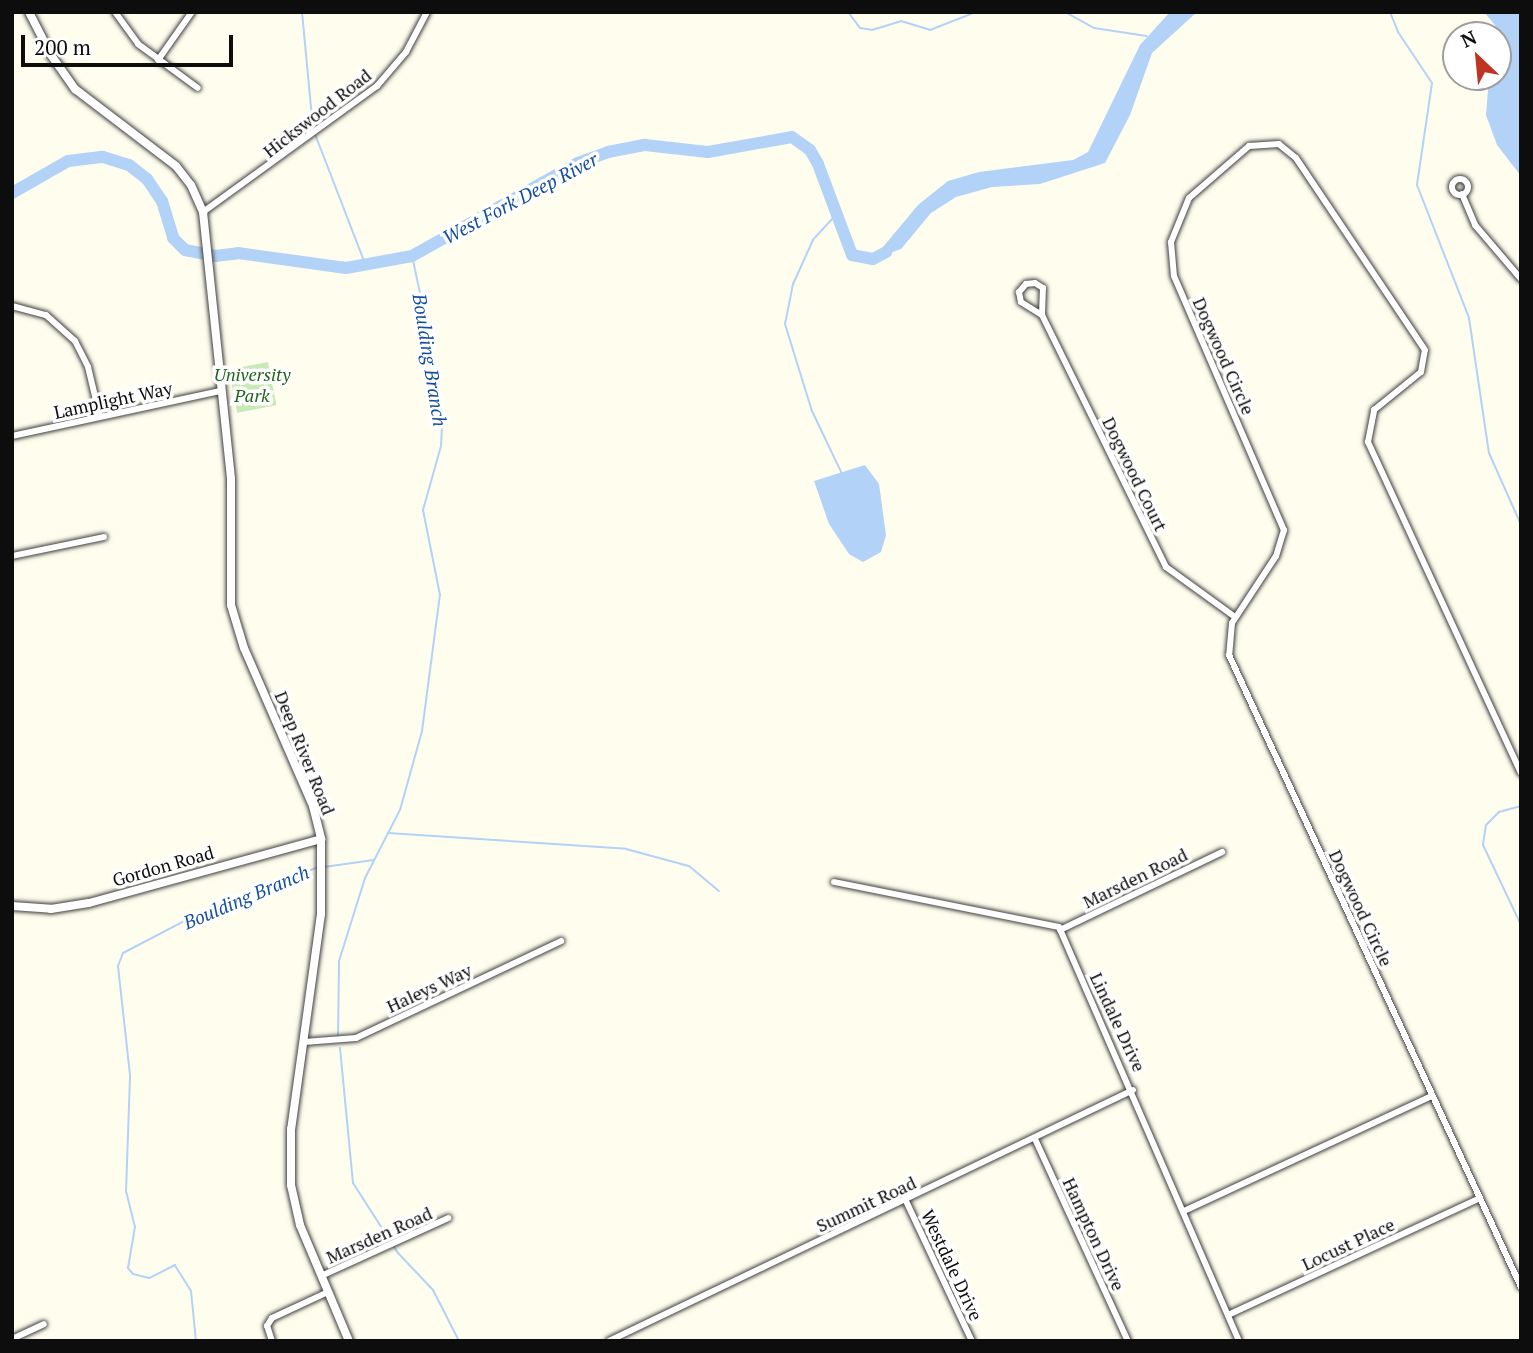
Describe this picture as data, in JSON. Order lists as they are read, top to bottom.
{
  "streets": {
    "street": [
      "Hickswood Road",
      "Dogwood Circle",
      "Lamplight Way",
      "Dogwood Court",
      "Deep River Road",
      "Gordon Road",
      "Marsden Road",
      "Haleys Way",
      "Lindale Drive",
      "Summit Road",
      "Hampton Drive",
      "Locust Place",
      "Westdale Drive"
    ]
  },
  "crossings": [
    ["Hickswood Road", "Deep River Road"],
    ["Dogwood Circle", "Dogwood Court"],
    ["Dogwood Circle", "Locust Place"],
    ["Lamplight Way", "Deep River Road"],
    ["Deep River Road", "Gordon Road"],
    ["Deep River Road", "Marsden Road"],
    ["Deep River Road", "Haleys Way"],
    ["Marsden Road", "Lindale Drive"],
    ["Lindale Drive", "Summit Road"],
    ["Lindale Drive", "Locust Place"],
    ["Summit Road", "Hampton Drive"],
    ["Summit Road", "Westdale Drive"]
  ],
  "water": ["West Fork Deep River", "Boulding Branch"],
  "parks": ["University Park"],
  "scale_bar": "200 m",
  "north": "top left"
}
